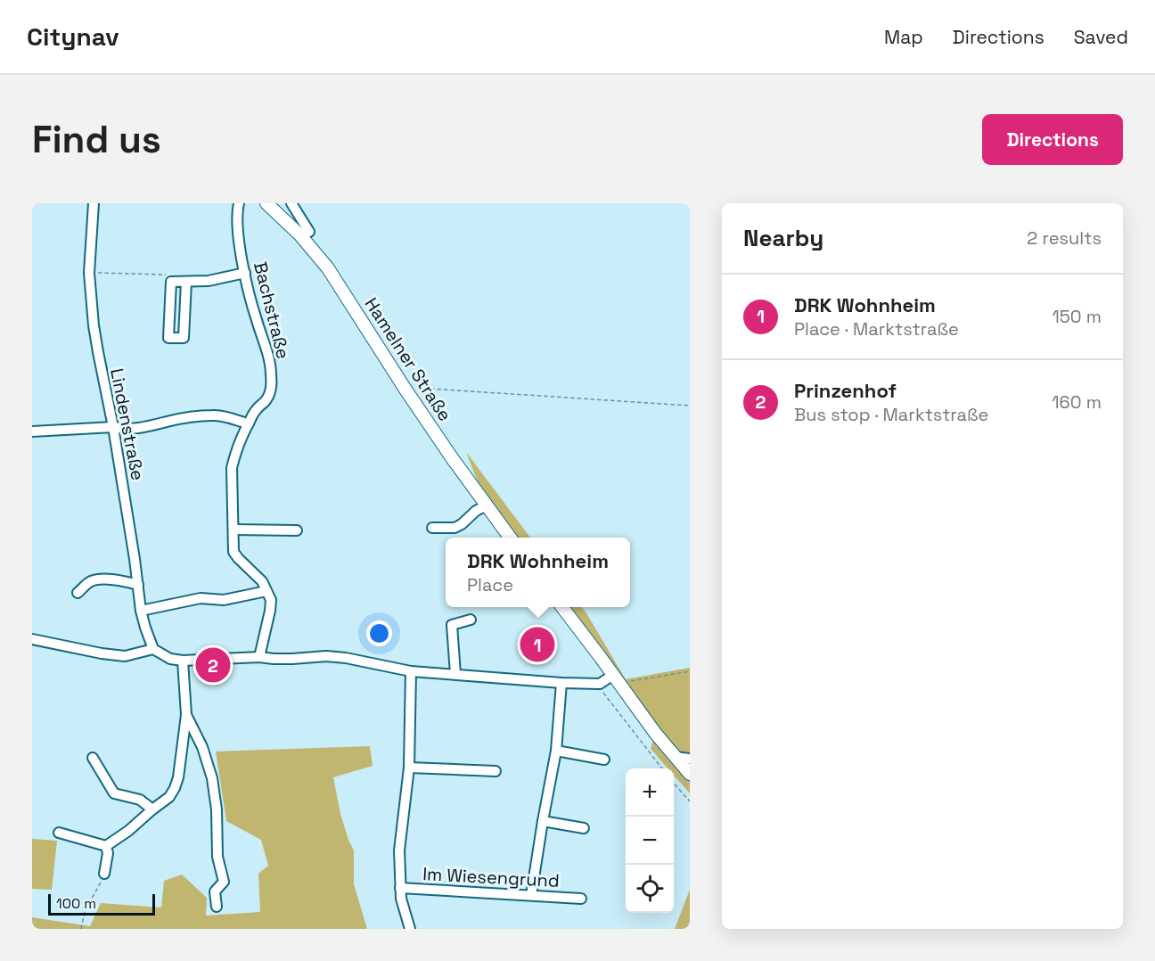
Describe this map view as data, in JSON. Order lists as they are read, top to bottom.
{
  "streets": {
    "main road": ["Hamelner Straße"],
    "street": ["Bachstraße", "Lindenstraße", "Im Wiesengrund"]
  },
  "scale_bar": "100 m",
  "page": {
    "header": "Citynav",
    "nav": ["Map", "Directions", "Saved"],
    "buttons": "Directions",
    "title": "Find us",
    "heading": ["Nearby", "2 results"],
    "list": [
      {
        "mark": "1",
        "name": "DRK Wohnheim",
        "note": "Place · Marktstraße",
        "value": "150 m"
      },
      {
        "mark": "2",
        "name": "Prinzenhof",
        "note": "Bus stop · Marktstraße",
        "value": "160 m"
      }
    ],
    "popup": ["DRK Wohnheim", "Place"],
    "pins": ["1", "2"],
    "map_buttons": ["+", "−"],
    "scale": "100 m"
  }
}
